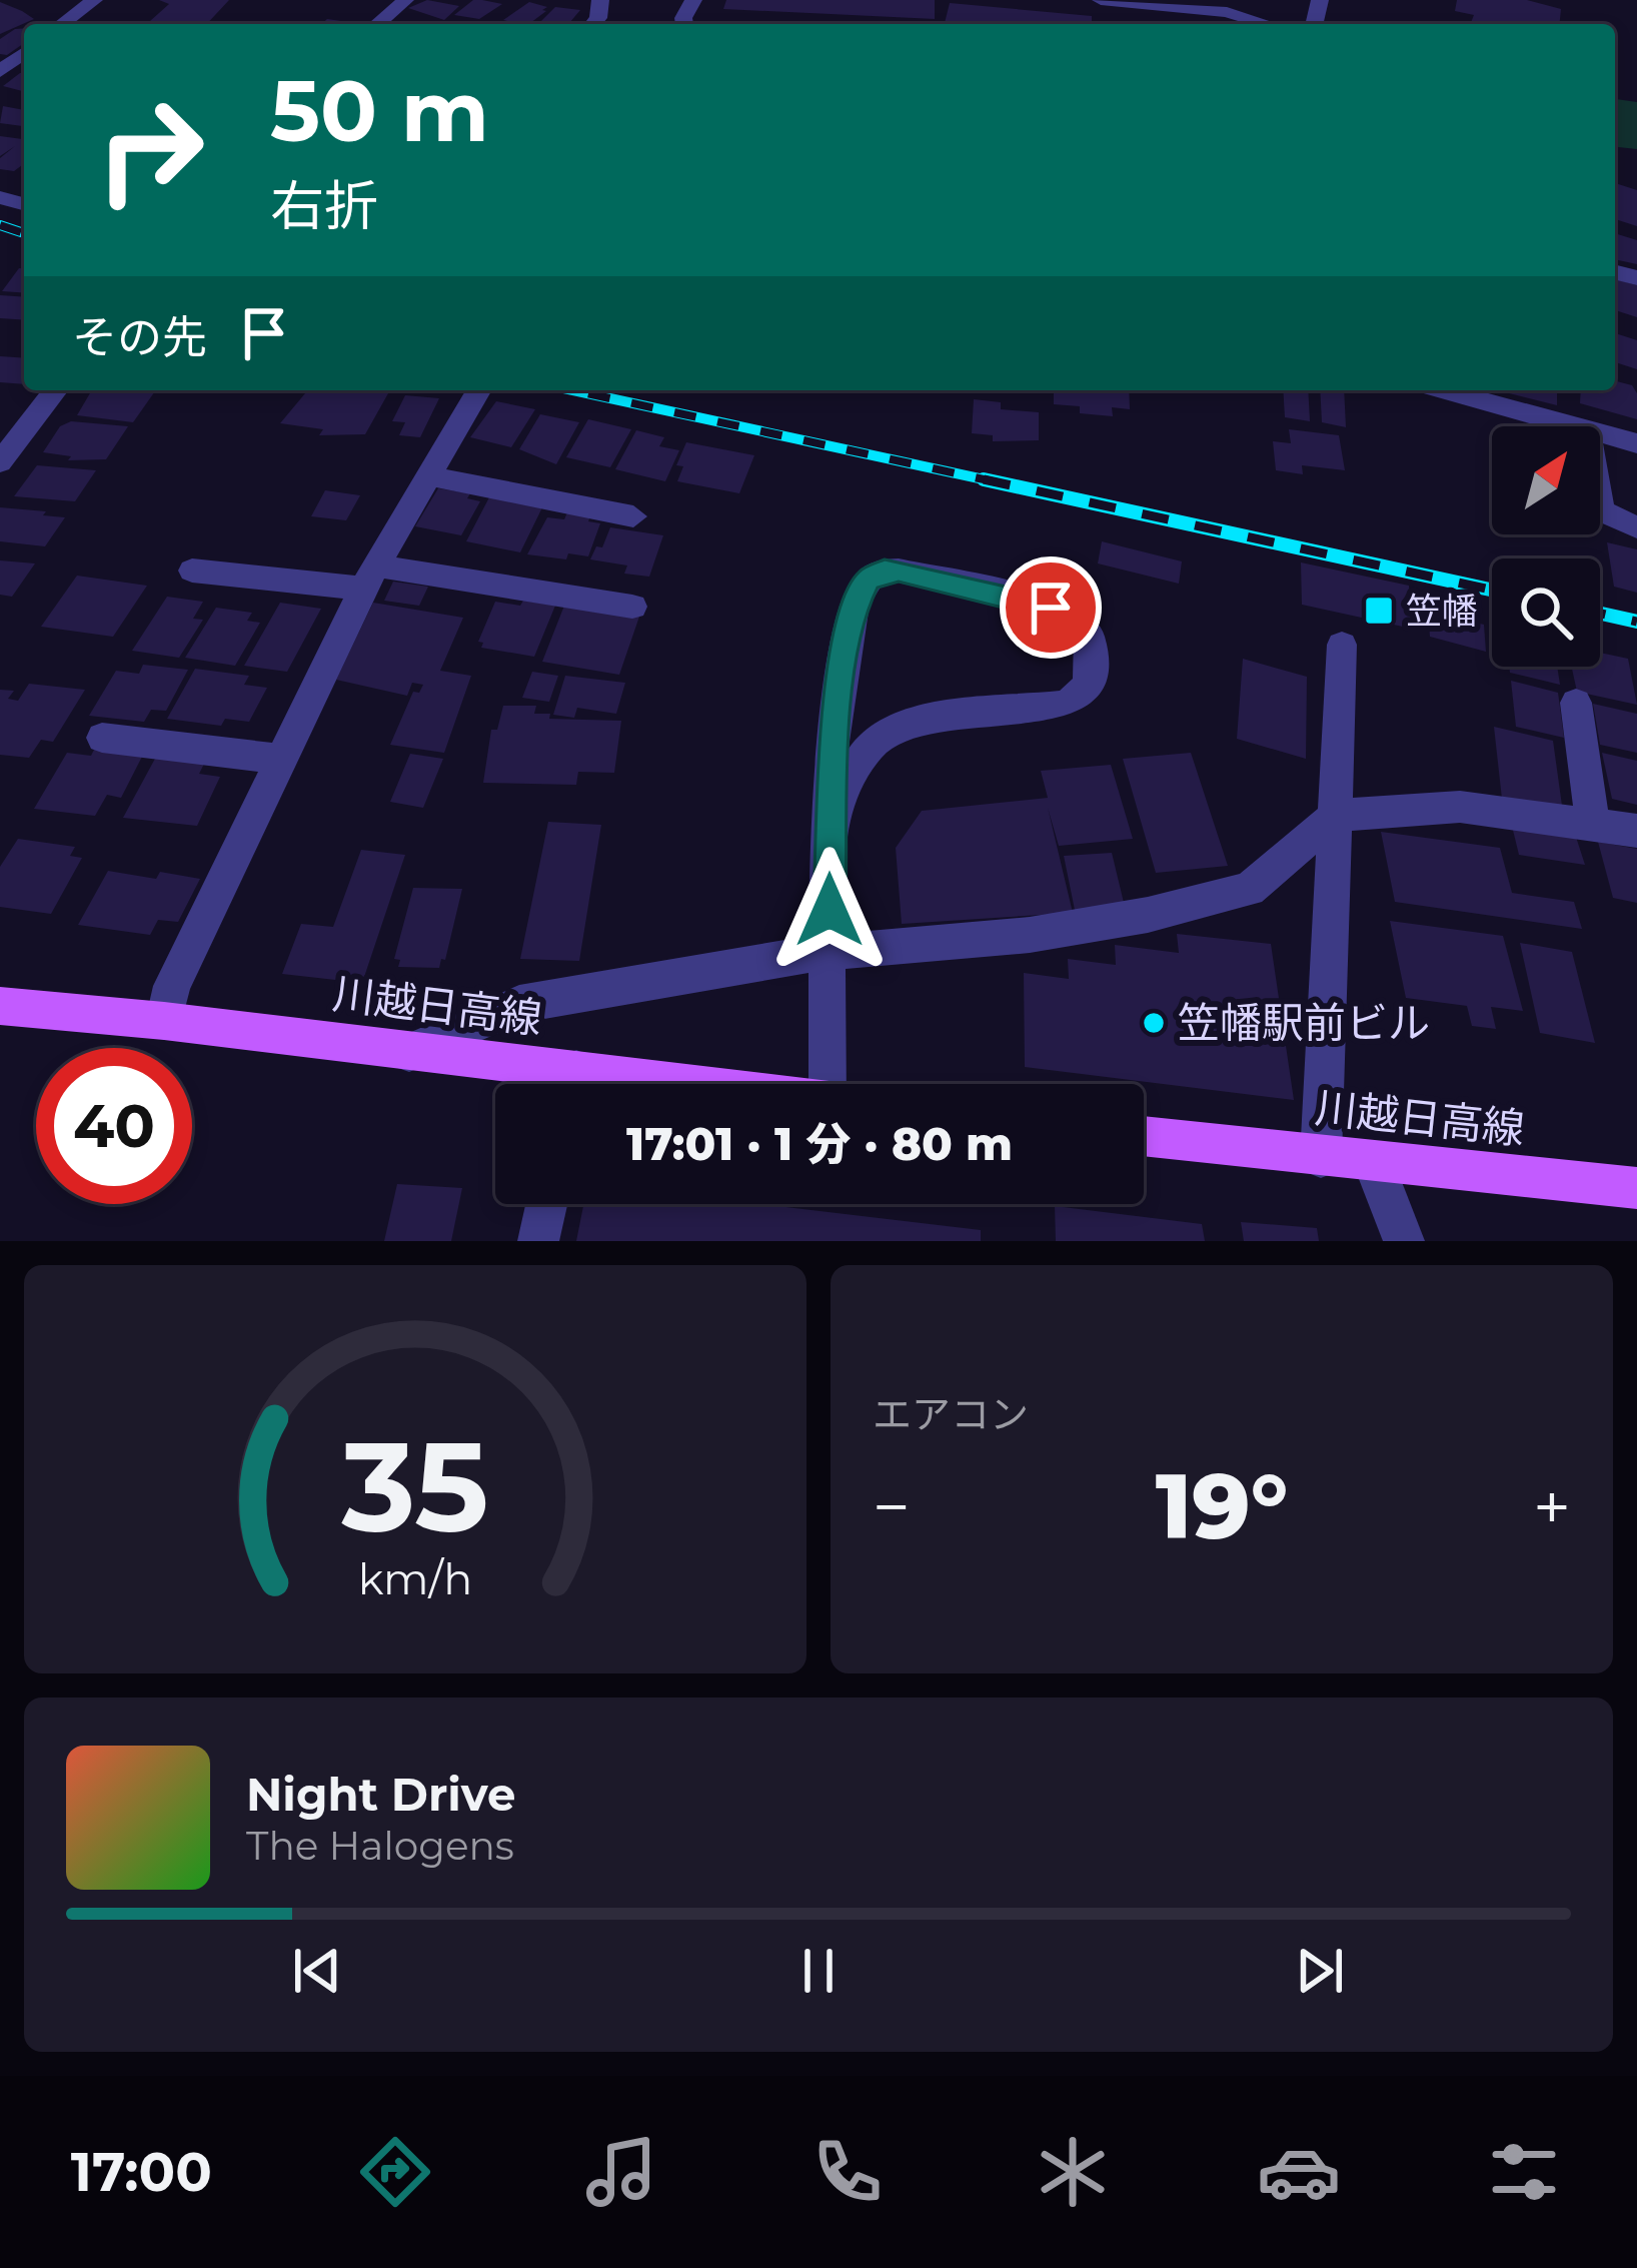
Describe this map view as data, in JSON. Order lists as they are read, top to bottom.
{
  "streets": {
    "main road": ["川越日高線"]
  },
  "places": {
    "transit": ["笠幡"],
    "other": ["笠幡駅前ビル"]
  },
  "north": "top right",
  "page": {
    "turn": ["50 m", "右折"],
    "then": "その先",
    "limit": "40",
    "trip": "17:01 · 1 分 · 80 m",
    "tile": "エアコン",
    "heat": ["−", "19°", "+"],
    "song": ["Night Drive", "The Halogens"],
    "tabs": "17:00",
    "gauge": ["35", "km/h"]
  }
}
